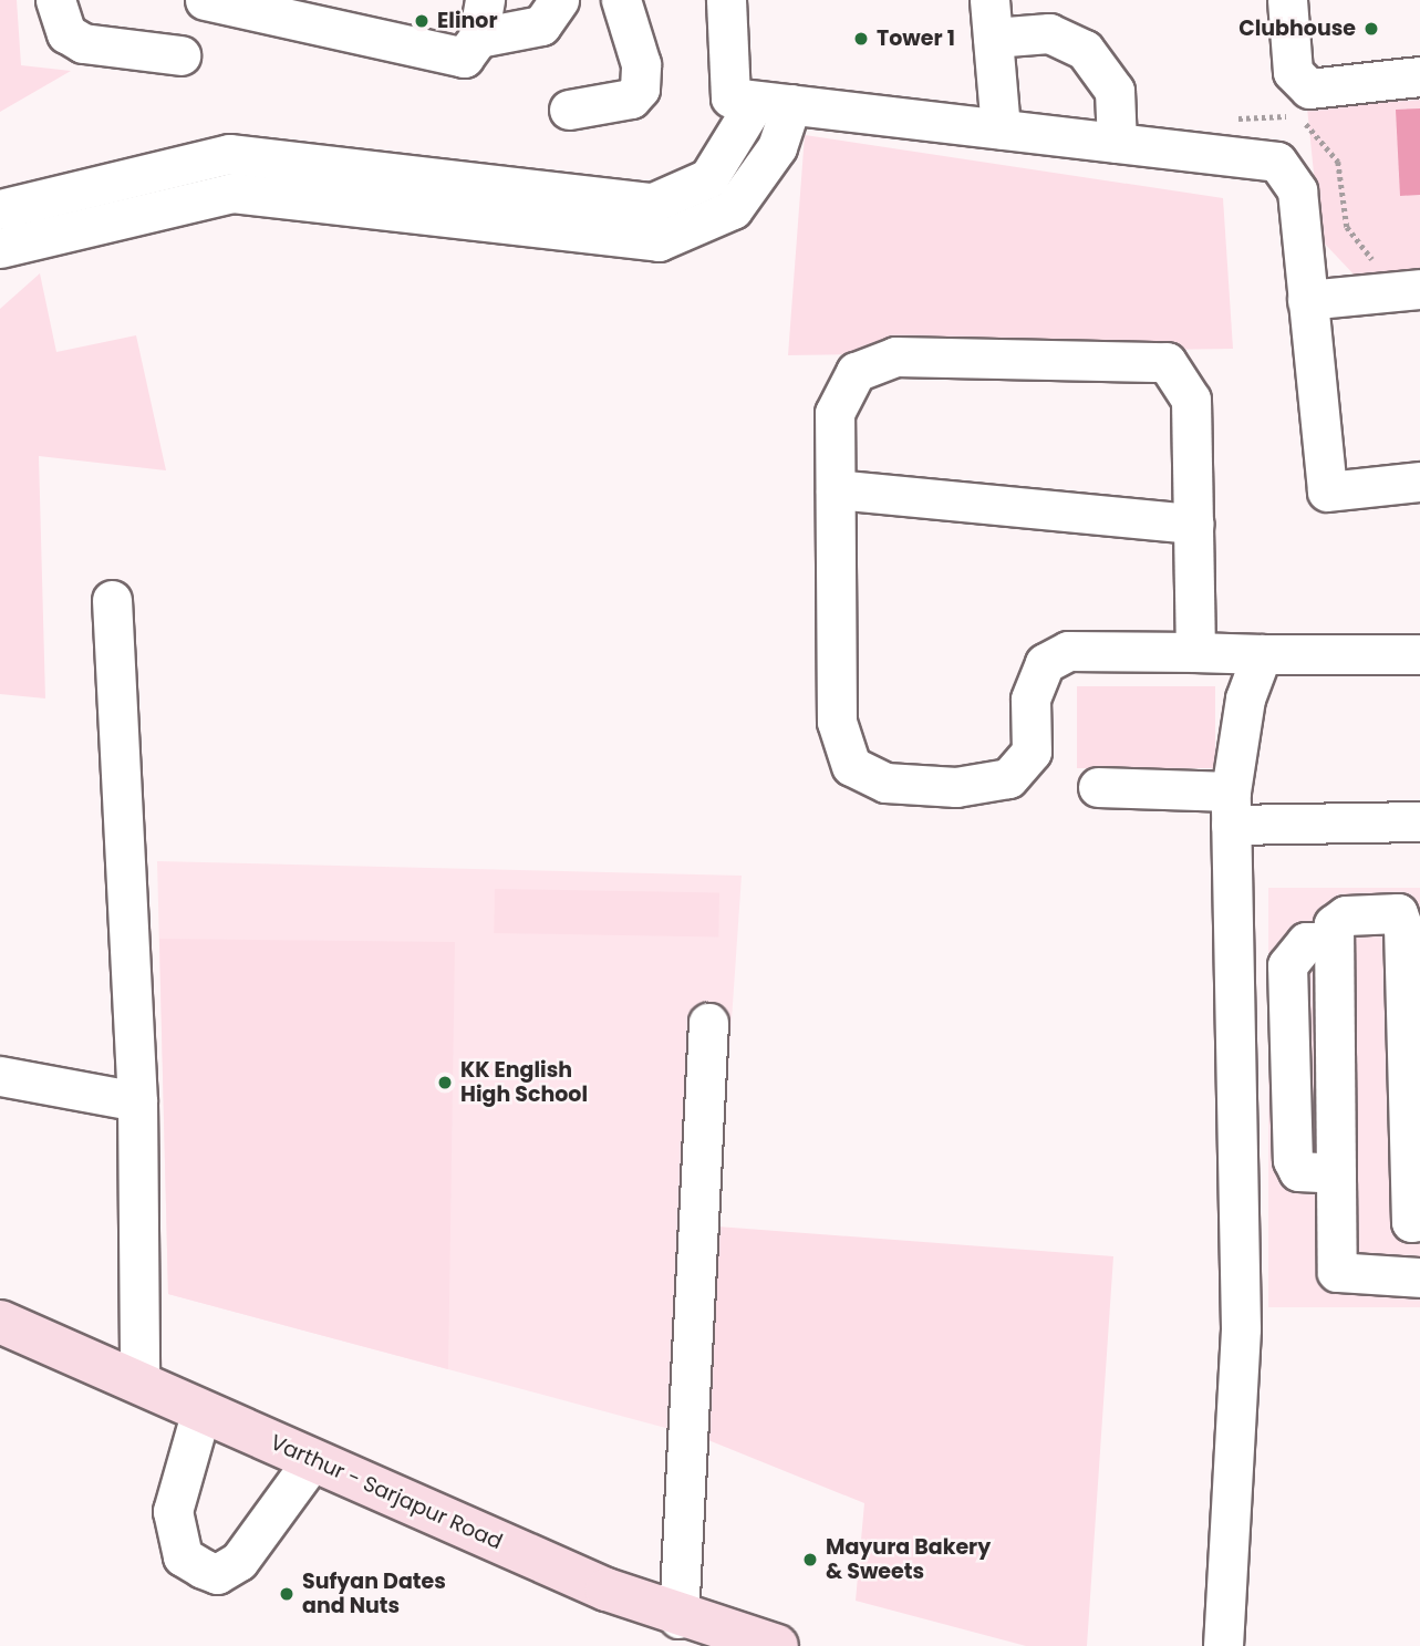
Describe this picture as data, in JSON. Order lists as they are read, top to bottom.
{
  "streets": {
    "main road": ["Varthur - Sarjapur Road"]
  },
  "places": [
    "Elinor",
    "Clubhouse",
    "Tower 1",
    "KK English High School",
    "Mayura Bakery & Sweets",
    "Sufyan Dates and Nuts"
  ]
}
